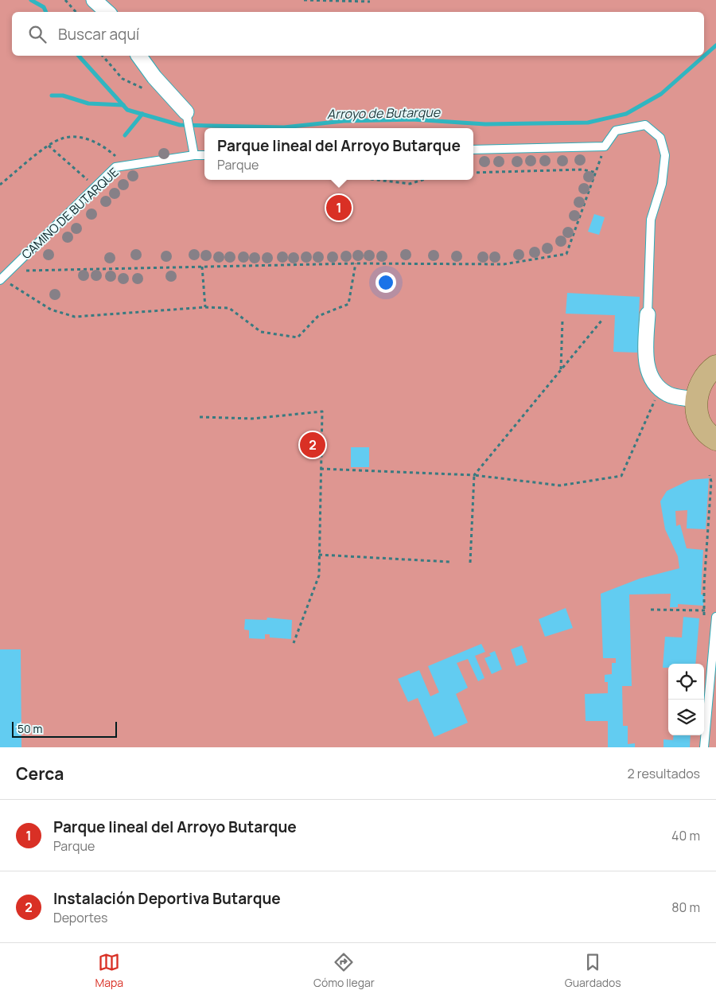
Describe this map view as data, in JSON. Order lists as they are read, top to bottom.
{
  "streets": {
    "lane": ["CAMINO DE BUTARQUE"]
  },
  "water": ["Arroyo de Butarque"],
  "scale_bar": "50 m",
  "page": {
    "search": "Buscar aquí",
    "popup": ["Parque lineal del Arroyo Butarque", "Parque"],
    "pins": ["1", "2"],
    "scale": "50 m",
    "heading": ["Cerca", "2 resultados"],
    "list": [
      {
        "mark": "1",
        "name": "Parque lineal del Arroyo Butarque",
        "note": "Parque",
        "value": "40 m"
      },
      {
        "mark": "2",
        "name": "Instalación Deportiva Butarque",
        "note": "Deportes",
        "value": "80 m"
      }
    ],
    "nav": ["Mapa", "Cómo llegar", "Guardados"]
  }
}
